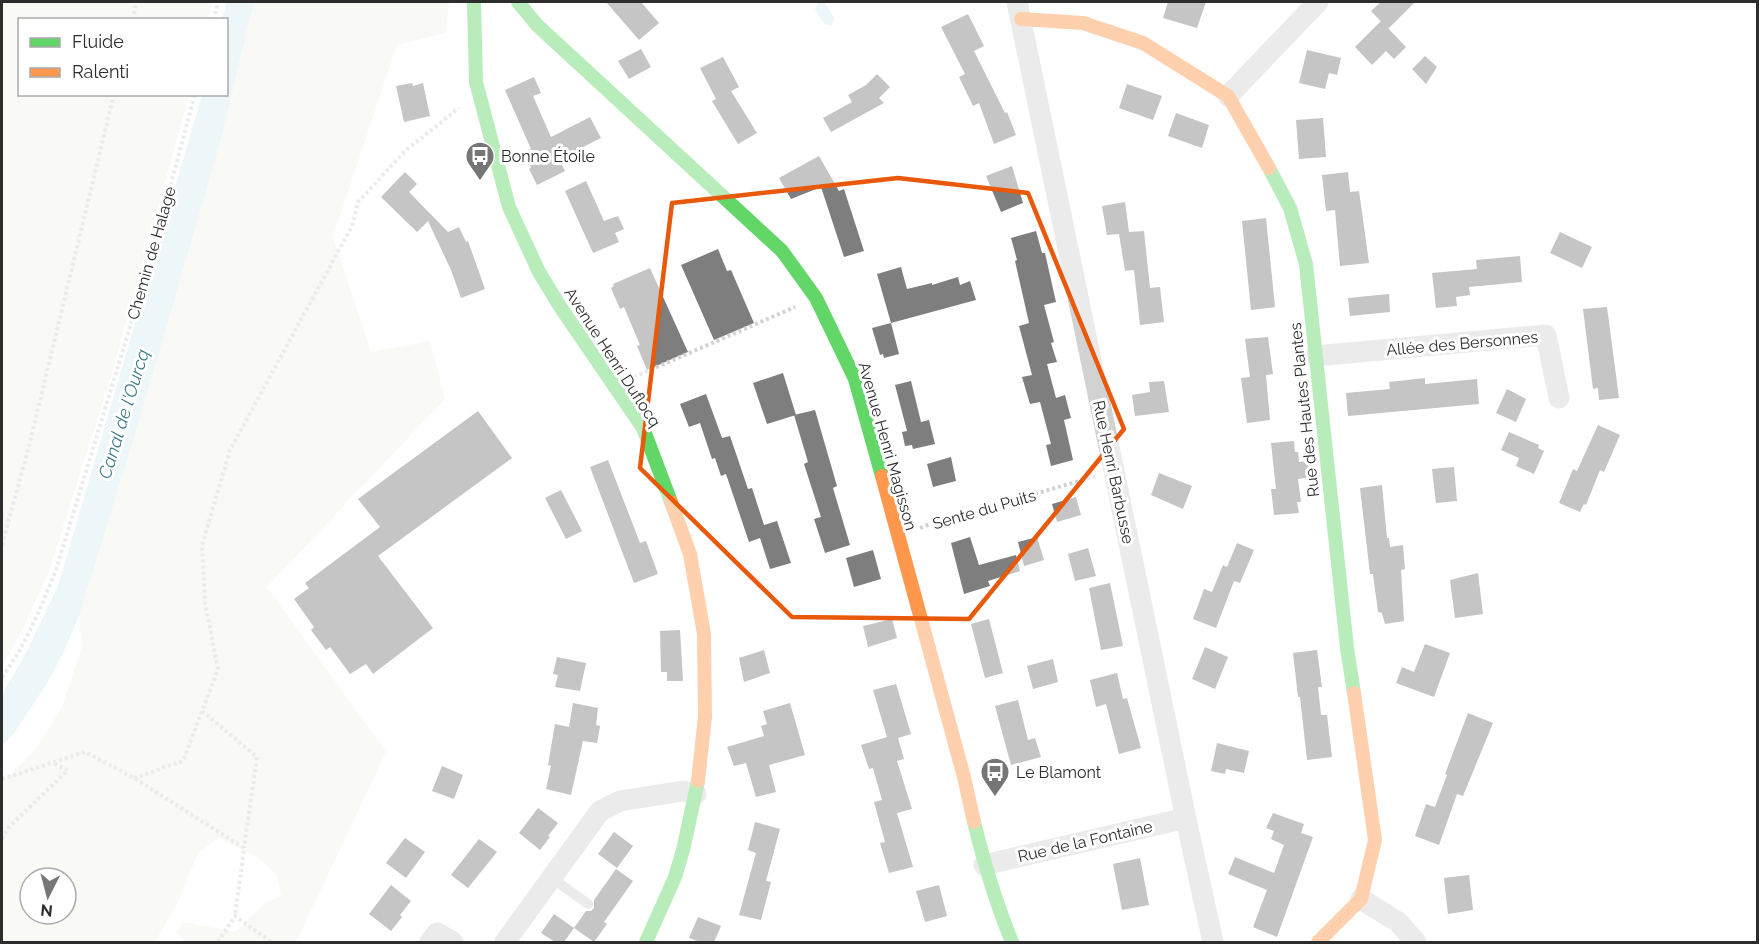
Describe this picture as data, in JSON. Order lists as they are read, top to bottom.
{
  "streets": {
    "street": [
      "Allée des Bersonnes",
      "Avenue Henri Duflocq",
      "Rue des Hautes Plantes",
      "Avenue Henri Magisson",
      "Rue Henri Barbusse",
      "Rue de la Fontaine"
    ],
    "path": ["Chemin de Halage", "Sente du Puits"]
  },
  "crossings": [
    ["Allée des Bersonnes", "Rue des Hautes Plantes"],
    ["Rue des Hautes Plantes", "Rue Henri Barbusse"],
    ["Avenue Henri Magisson", "Sente du Puits"],
    ["Avenue Henri Magisson", "Rue de la Fontaine"],
    ["Rue Henri Barbusse", "Rue de la Fontaine"]
  ],
  "water": ["Canal de l'Ourcq"],
  "places": {
    "bus stop": ["Bonne Étoile", "Le Blamont"]
  },
  "legend": ["Fluide", "Ralenti"],
  "north": "bottom"
}
